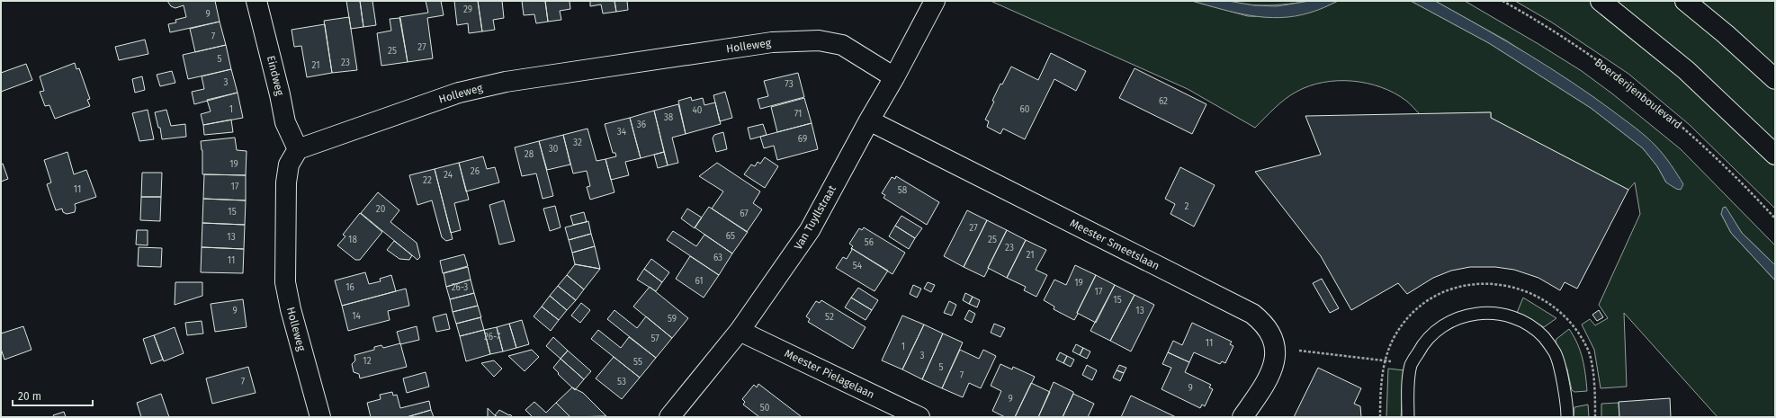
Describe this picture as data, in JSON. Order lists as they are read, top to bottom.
{
  "streets": {
    "street": [
      "Holleweg",
      "Eindweg",
      "Van Tuyllstraat",
      "Meester Smeetslaan",
      "Meester Pielagelaan"
    ],
    "path": ["Boerderijenboulevard"]
  },
  "crossings": [
    ["Holleweg", "Eindweg"],
    ["Holleweg", "Van Tuyllstraat"],
    ["Van Tuyllstraat", "Meester Smeetslaan"],
    ["Van Tuyllstraat", "Meester Pielagelaan"]
  ],
  "house_numbers": [
    "29",
    "9",
    "7",
    "27",
    "25",
    "5",
    "23",
    "21",
    "3",
    "73",
    "62",
    "1",
    "60",
    "40",
    "71",
    "38",
    "36",
    "34",
    "69",
    "32",
    "30",
    "28",
    "19",
    "26",
    "24",
    "22",
    "17",
    "11",
    "58",
    "2",
    "20",
    "15",
    "67",
    "27",
    "65",
    "13",
    "18",
    "25",
    "56",
    "23",
    "21",
    "63",
    "11",
    "54",
    "61",
    "19",
    "16",
    "26-3",
    "17",
    "15",
    "9",
    "13",
    "14",
    "52",
    "59",
    "26-7",
    "57",
    "11",
    "1",
    "3",
    "12",
    "55",
    "5",
    "7",
    "7",
    "53",
    "9",
    "9",
    "50"
  ],
  "scale_bar": "20 m"
}
